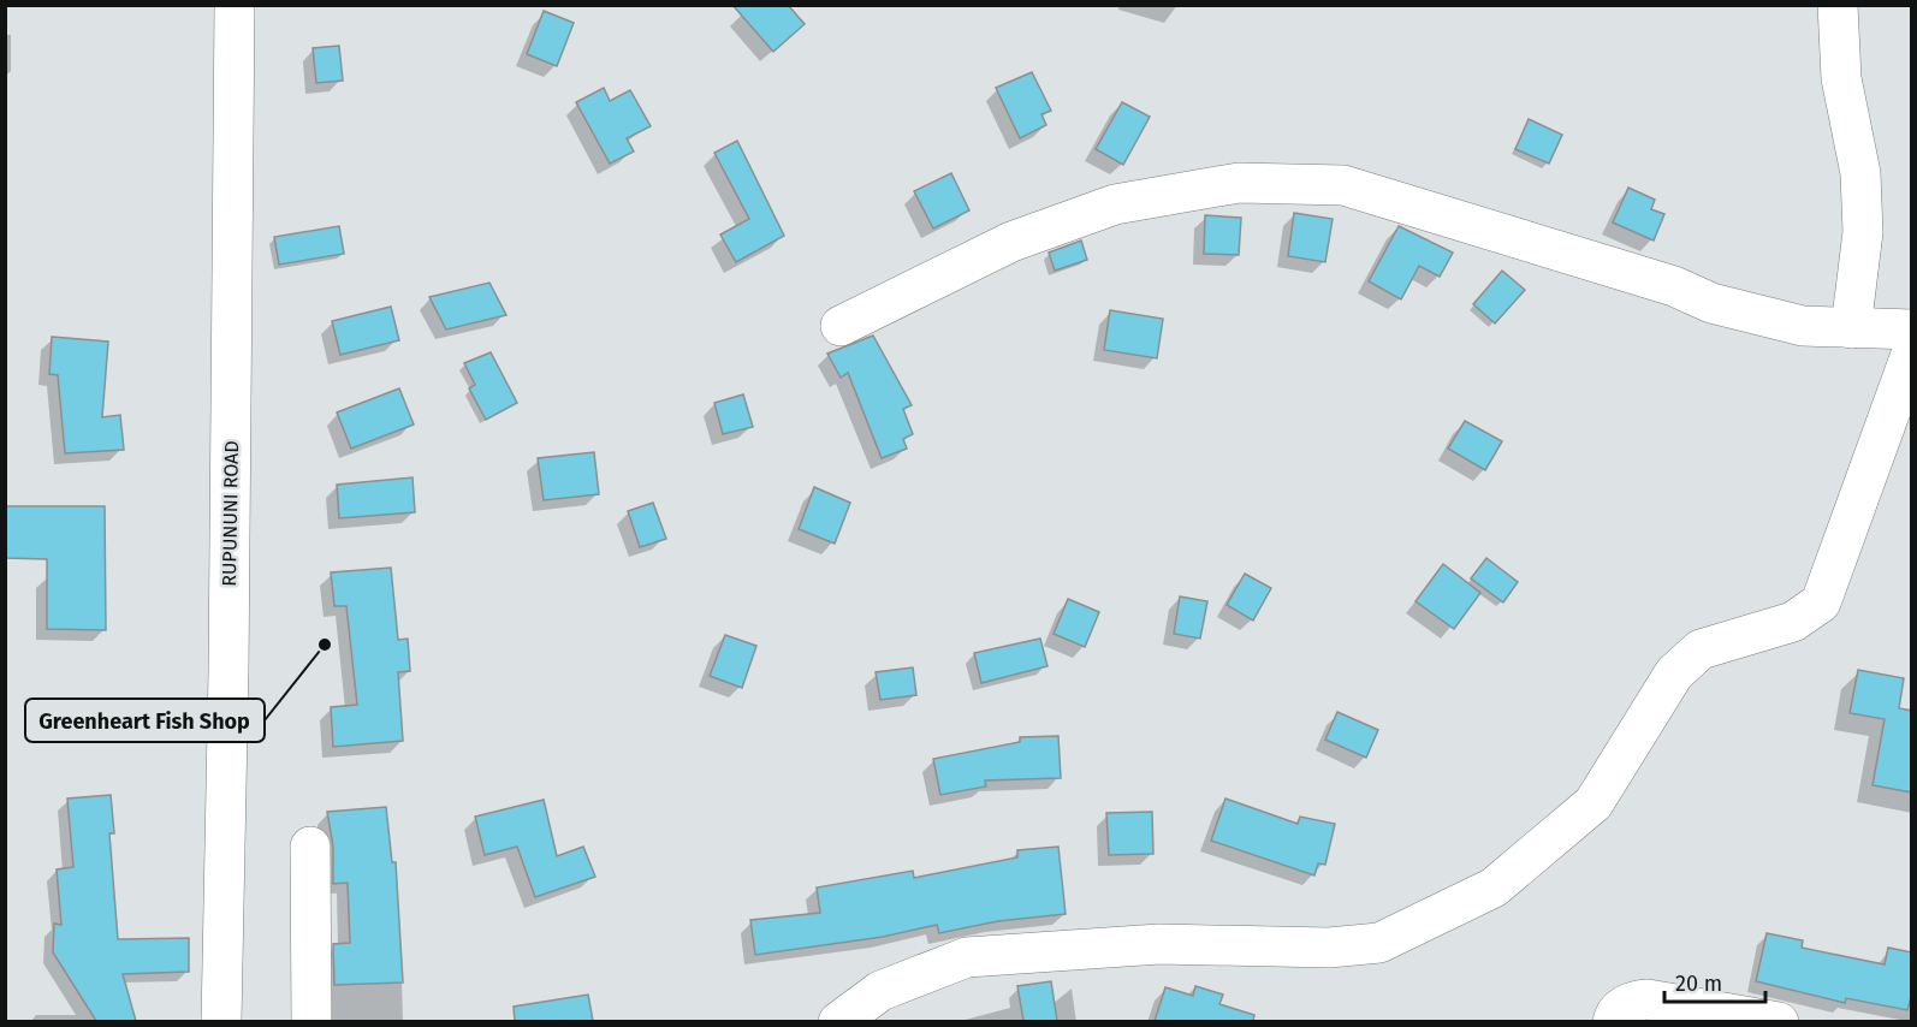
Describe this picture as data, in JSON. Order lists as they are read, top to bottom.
{
  "streets": {
    "street": ["RUPUNUNI ROAD"]
  },
  "places": ["Greenheart Fish Shop"],
  "scale_bar": "20 m"
}
